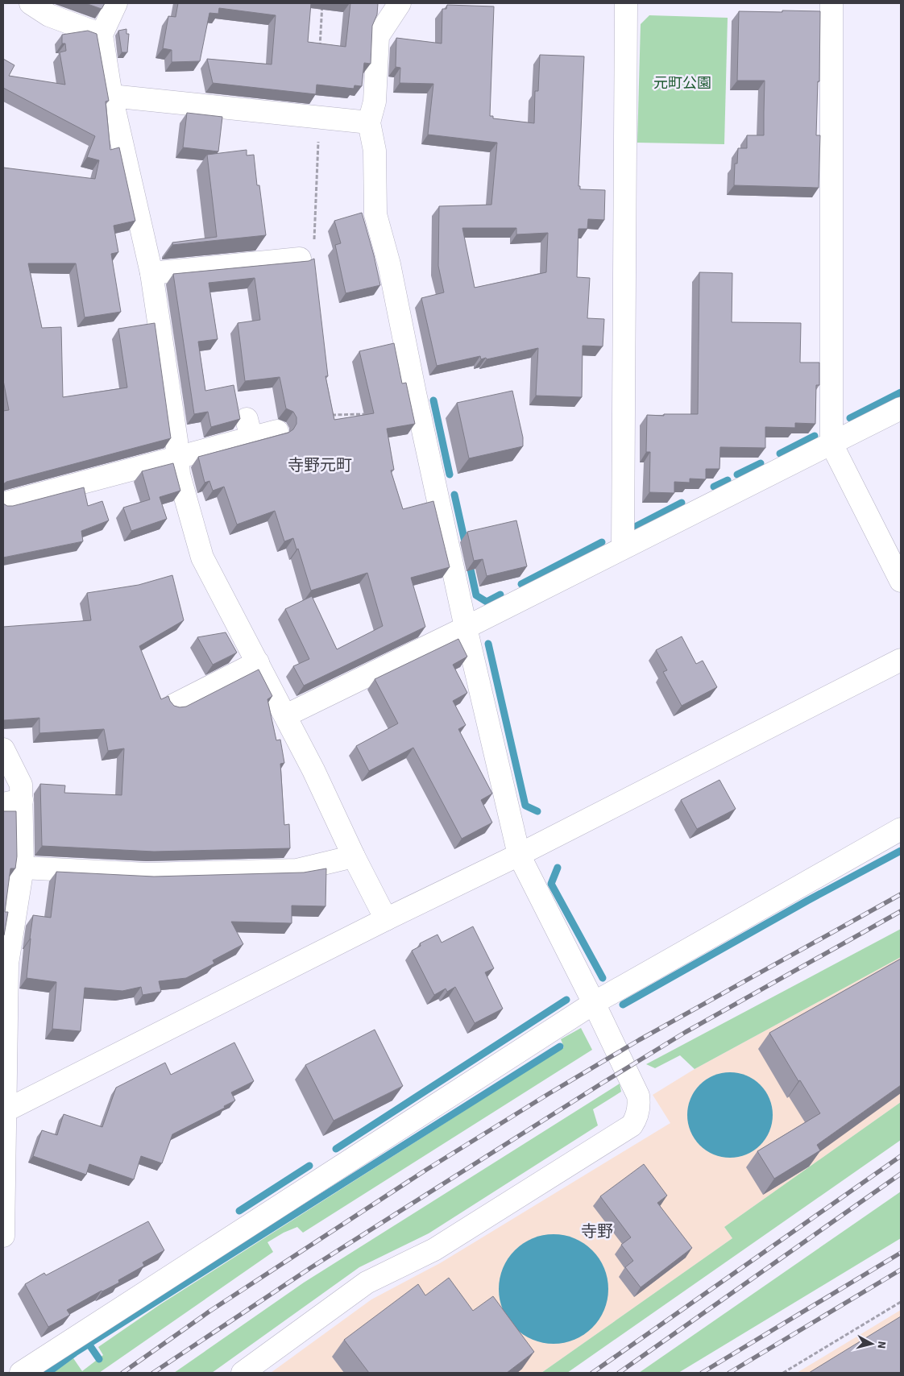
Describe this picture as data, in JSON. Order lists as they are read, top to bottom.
{
  "districts": ["寺野元町", "寺野"],
  "parks": ["元町公園"],
  "north": "right"
}
